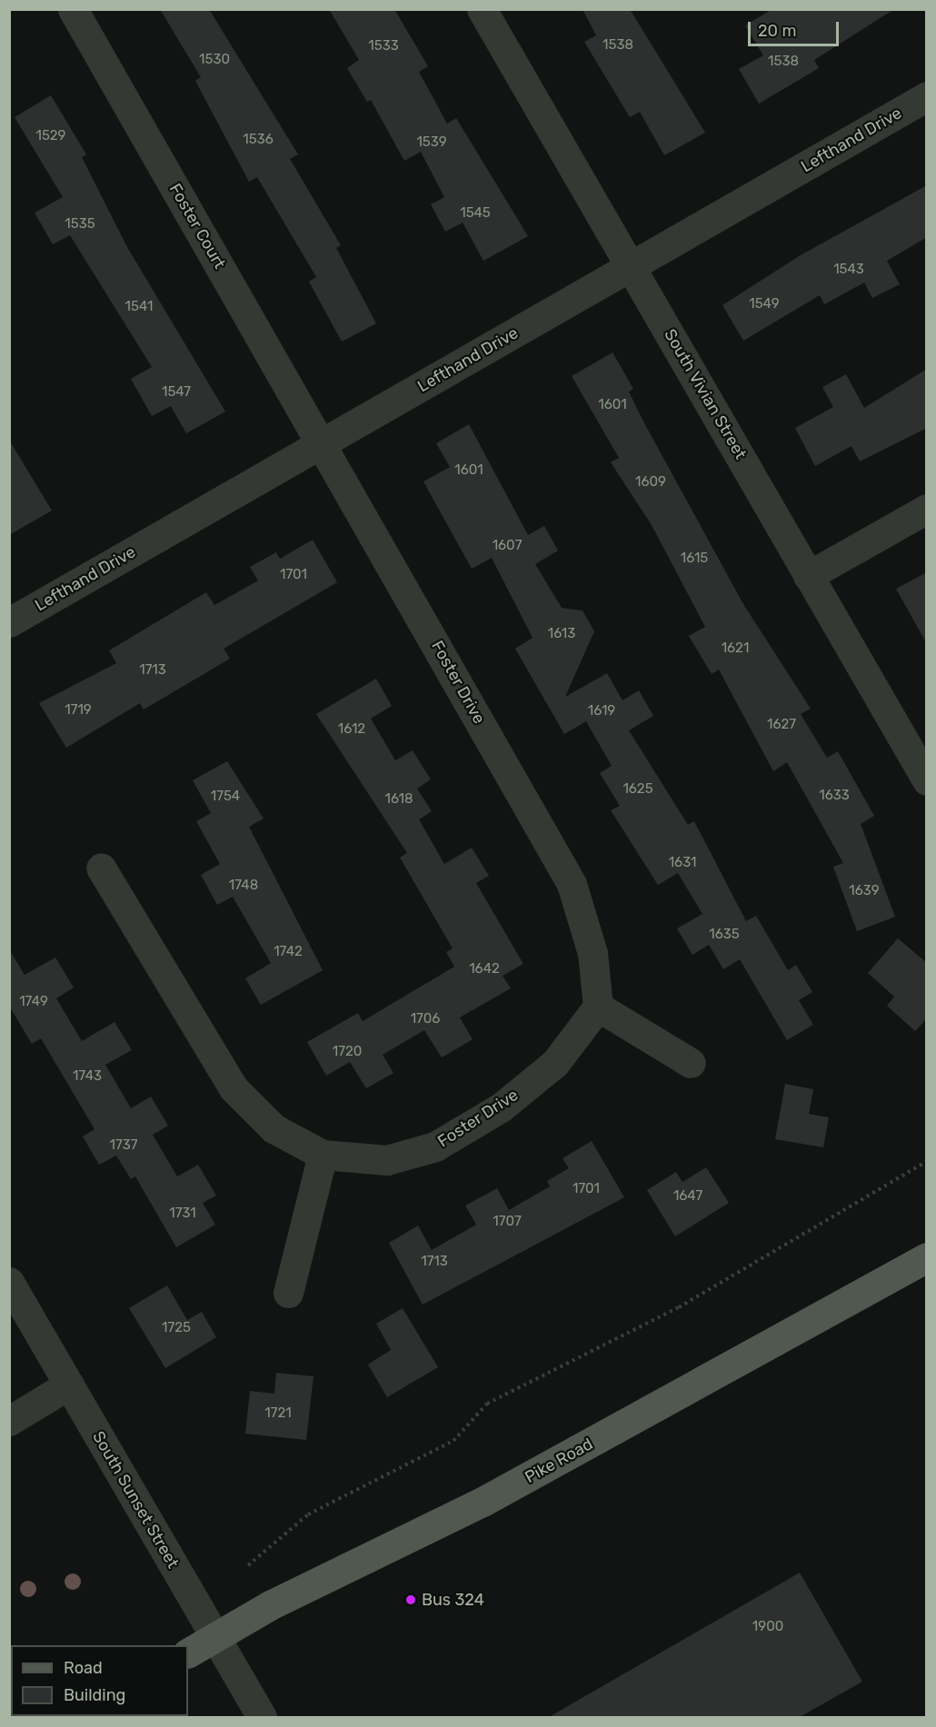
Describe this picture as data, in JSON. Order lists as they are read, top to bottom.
{
  "streets": {
    "main road": ["Pike Road"],
    "street": [
      "Lefthand Drive",
      "Foster Court",
      "South Vivian Street",
      "Foster Drive",
      "South Sunset Street"
    ]
  },
  "crossings": [
    ["Lefthand Drive", "Foster Court"],
    ["Lefthand Drive", "South Vivian Street"],
    ["Lefthand Drive", "Foster Drive"],
    ["Foster Court", "Foster Drive"],
    ["Pike Road", "South Sunset Street"]
  ],
  "places": ["Bus 324"],
  "house_numbers": [
    "1538",
    "1533",
    "1530",
    "1538",
    "1529",
    "1536",
    "1539",
    "1545",
    "1535",
    "1543",
    "1549",
    "1541",
    "1547",
    "1601",
    "1601",
    "1609",
    "1607",
    "1615",
    "1701",
    "1613",
    "1621",
    "1713",
    "1719",
    "1619",
    "1627",
    "1612",
    "1625",
    "1633",
    "1754",
    "1618",
    "1631",
    "1748",
    "1639",
    "1635",
    "1742",
    "1642",
    "1749",
    "1706",
    "1720",
    "1743",
    "1737",
    "1701",
    "1647",
    "1731",
    "1707",
    "1713",
    "1725",
    "1721",
    "1900"
  ],
  "legend": ["Road", "Building"],
  "scale_bar": "20 m"
}
